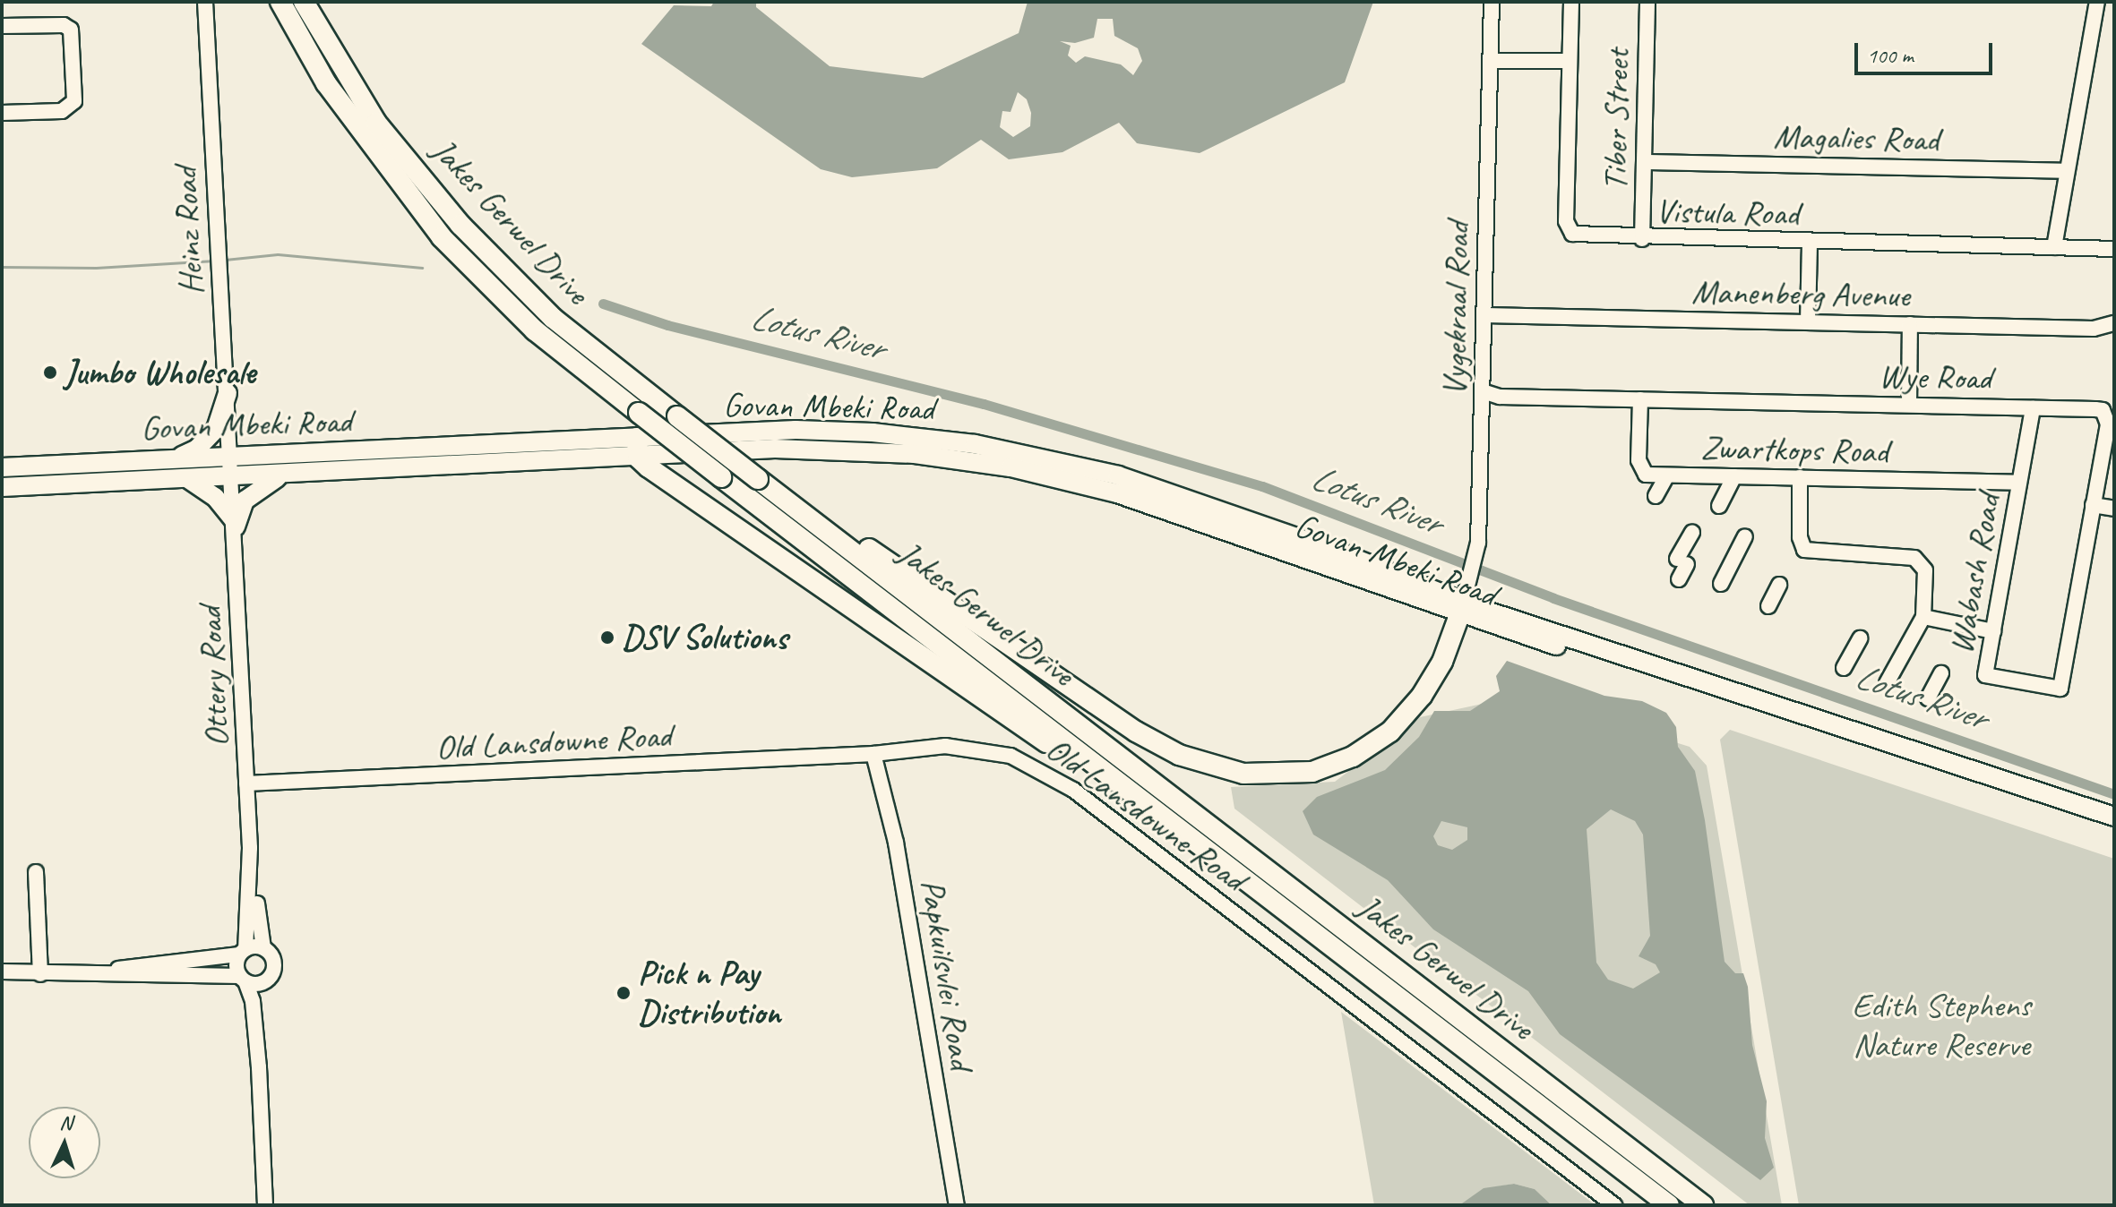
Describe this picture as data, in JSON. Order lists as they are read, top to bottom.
{
  "streets": {
    "highway": ["Jakes Gerwel Drive"],
    "main road": ["Govan Mbeki Road"],
    "street": [
      "Tiber Street",
      "Magalies Road",
      "Vistula Road",
      "Heinz Road",
      "Manenberg Avenue",
      "Vygekraal Road",
      "Wye Road",
      "Zwartkops Road",
      "Wabash Road",
      "Ottery Road",
      "Old Lansdowne Road",
      "Papkuilsvlei Road"
    ]
  },
  "crossings": [
    ["Tiber Street", "Magalies Road"],
    ["Tiber Street", "Vistula Road"],
    ["Heinz Road", "Govan Mbeki Road"],
    ["Heinz Road", "Ottery Road"],
    ["Manenberg Avenue", "Vygekraal Road"],
    ["Vygekraal Road", "Wye Road"],
    ["Vygekraal Road", "Govan Mbeki Road"],
    ["Wye Road", "Zwartkops Road"],
    ["Wye Road", "Wabash Road"],
    ["Govan Mbeki Road", "Ottery Road"],
    ["Zwartkops Road", "Wabash Road"],
    ["Ottery Road", "Old Lansdowne Road"],
    ["Old Lansdowne Road", "Papkuilsvlei Road"]
  ],
  "water": ["Lotus River"],
  "parks": ["Edith Stephens Nature Reserve"],
  "places": ["Jumbo Wholesale", "DSV Solutions", "Pick n Pay Distribution"],
  "scale_bar": "100 m",
  "north": "top"
}
